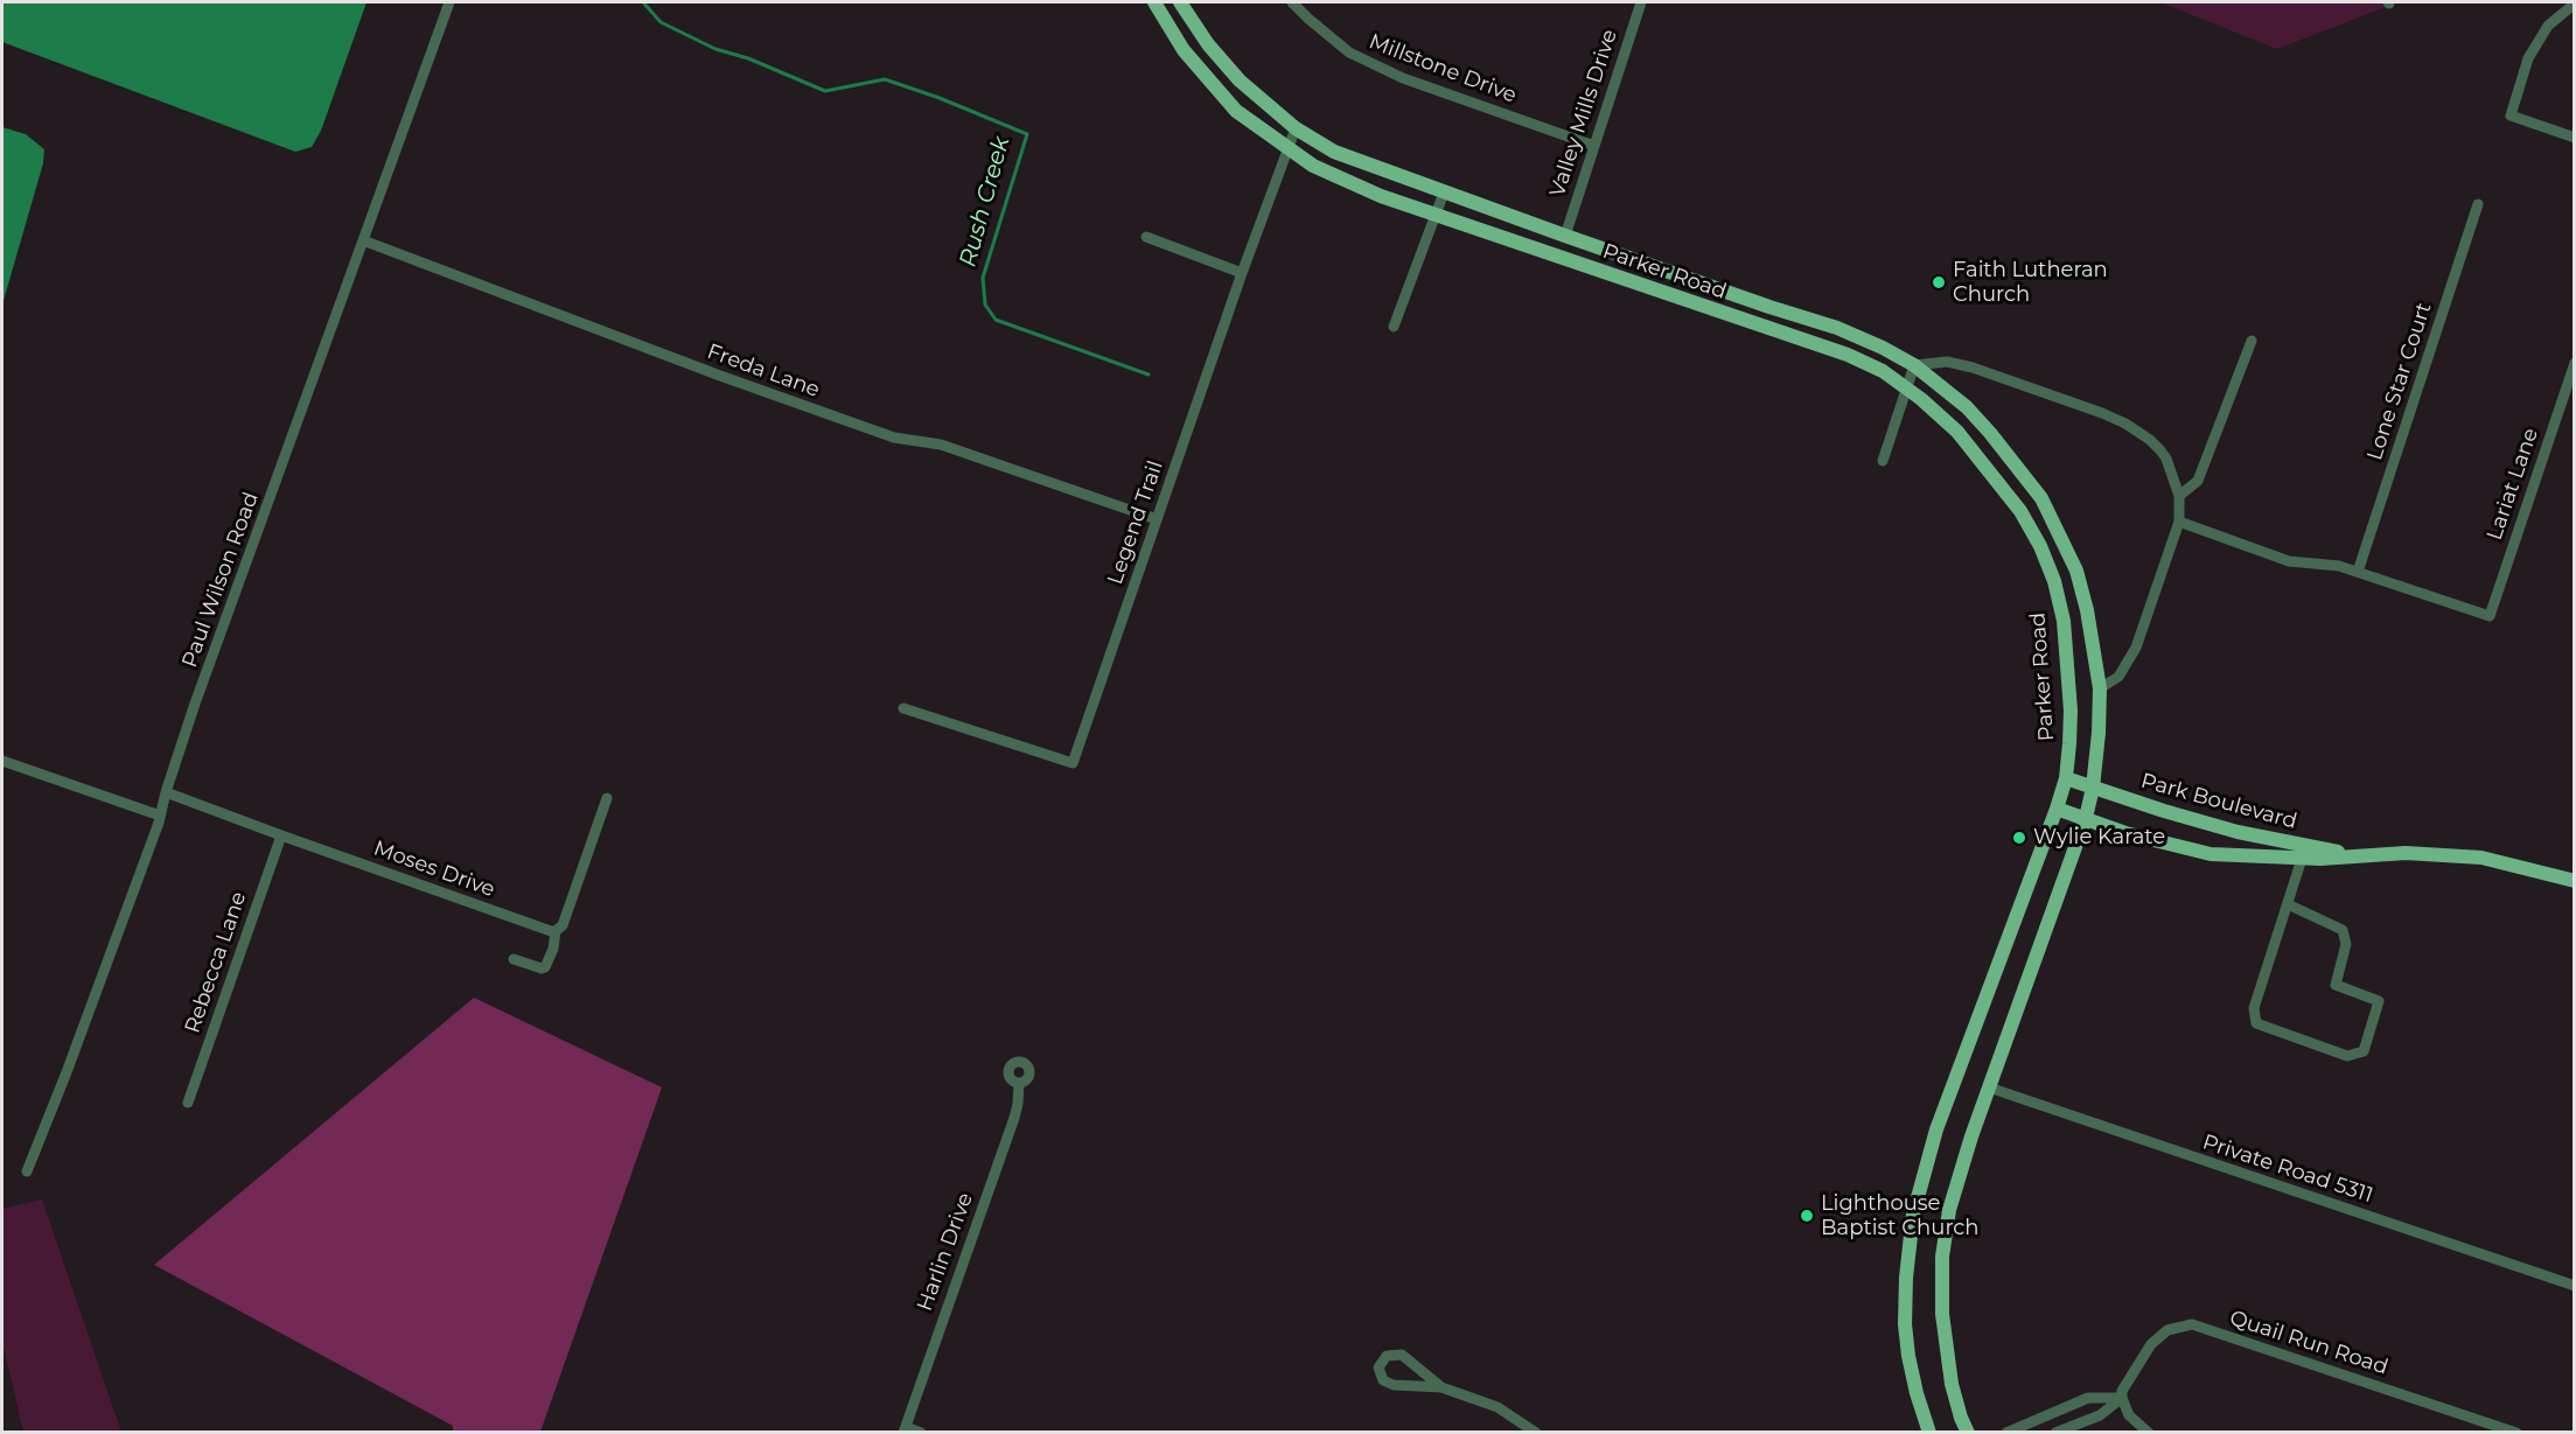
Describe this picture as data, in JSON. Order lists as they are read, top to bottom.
{
  "streets": {
    "main road": ["Parker Road", "Park Boulevard"],
    "street": [
      "Millstone Drive",
      "Valley Mills Drive",
      "Freda Lane",
      "Lone Star Court",
      "Lariat Lane",
      "Legend Trail",
      "Paul Wilson Road",
      "Moses Drive",
      "Rebecca Lane",
      "Private Road 5311",
      "Harlin Drive",
      "Quail Run Road"
    ]
  },
  "crossings": [
    ["Millstone Drive", "Valley Mills Drive"],
    ["Valley Mills Drive", "Parker Road"],
    ["Parker Road", "Legend Trail"],
    ["Parker Road", "Park Boulevard"],
    ["Parker Road", "Private Road 5311"],
    ["Freda Lane", "Legend Trail"],
    ["Freda Lane", "Paul Wilson Road"],
    ["Lone Star Court", "Lariat Lane"],
    ["Paul Wilson Road", "Moses Drive"],
    ["Moses Drive", "Rebecca Lane"]
  ],
  "water": ["Rush Creek"],
  "places": ["Faith Lutheran Church", "Wylie Karate", "Lighthouse Baptist Church"]
}
